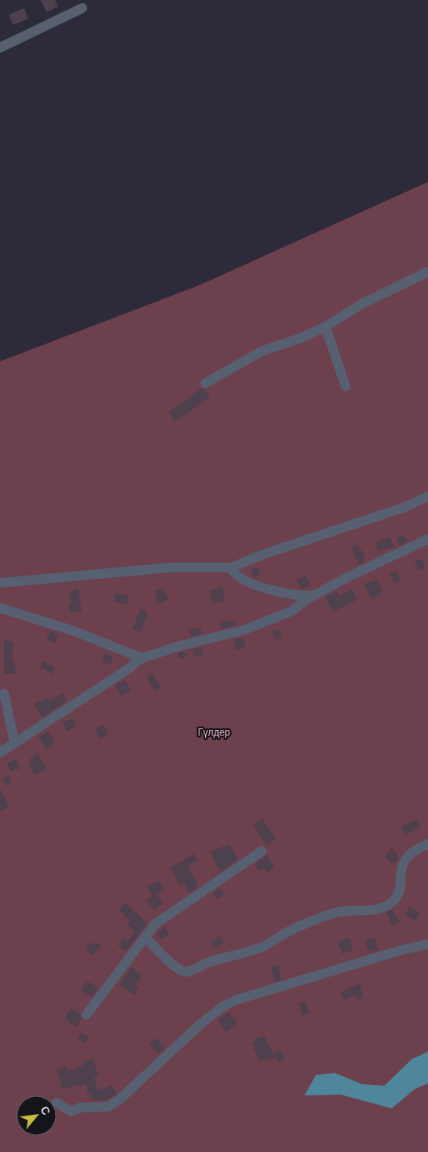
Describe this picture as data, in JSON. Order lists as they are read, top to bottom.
{
  "parks": ["Гүлдер"],
  "north": "top right"
}
